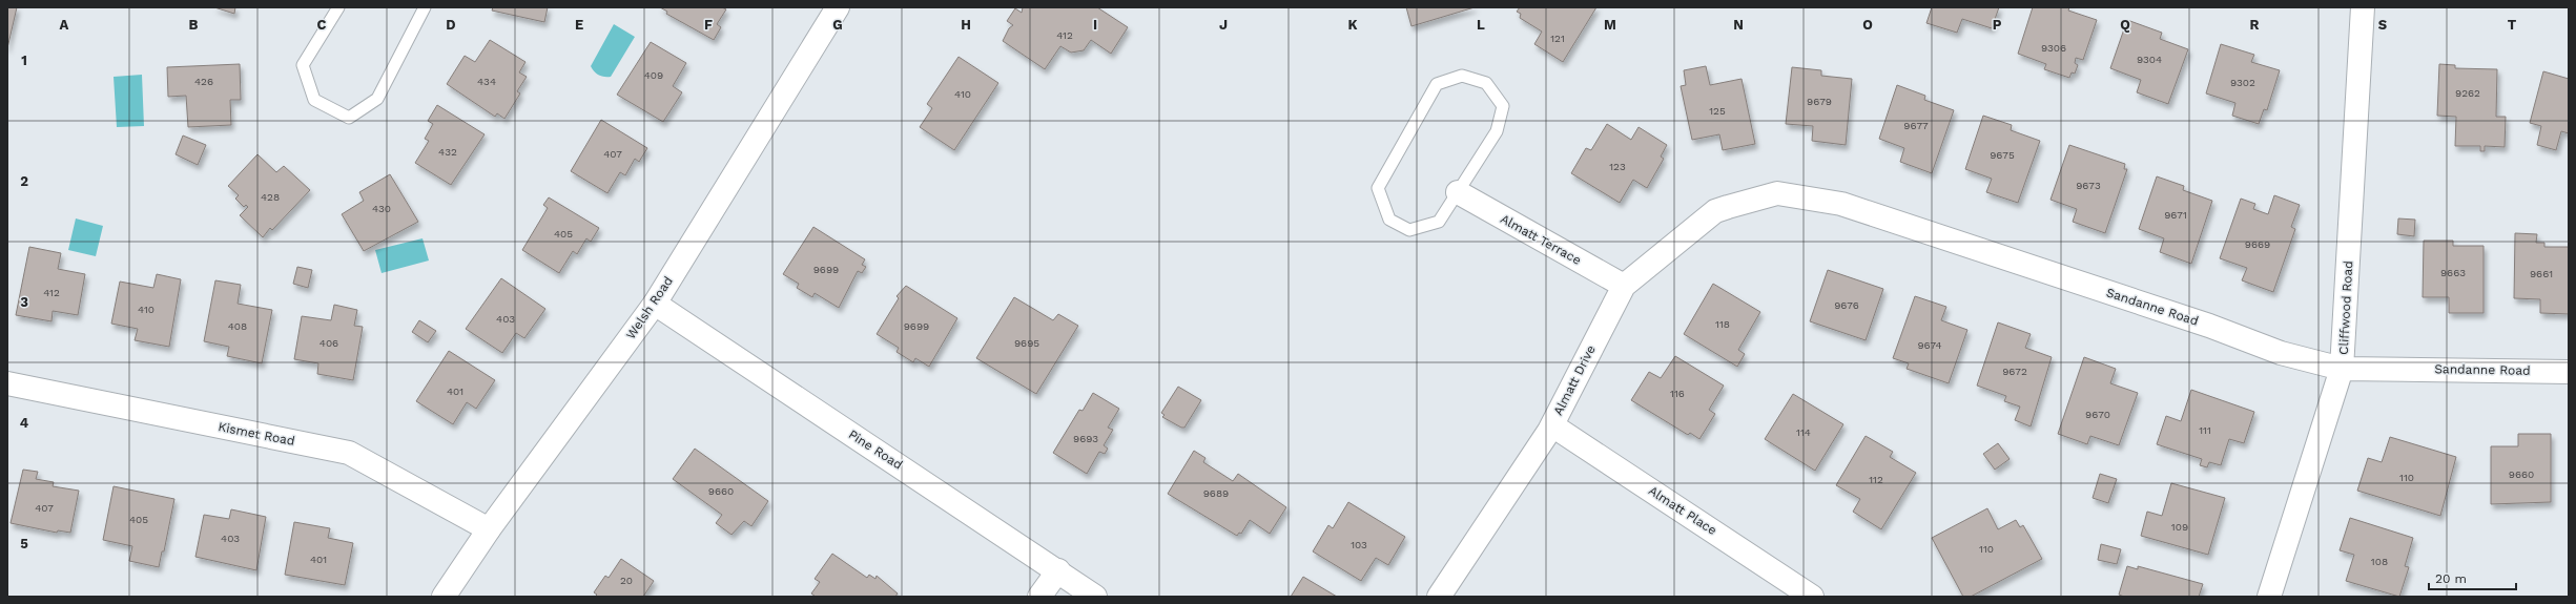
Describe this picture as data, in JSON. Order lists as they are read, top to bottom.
{
  "streets": {
    "street": [
      "Almatt Terrace",
      "Sandanne Road",
      "Welsh Road",
      "Cliffwood Road",
      "Almatt Drive",
      "Kismet Road",
      "Pine Road",
      "Almatt Place"
    ]
  },
  "crossings": [
    ["Almatt Terrace", "Almatt Drive"],
    ["Sandanne Road", "Cliffwood Road"],
    ["Sandanne Road", "Almatt Drive"],
    ["Welsh Road", "Kismet Road"],
    ["Welsh Road", "Pine Road"],
    ["Almatt Drive", "Almatt Place"]
  ],
  "house_numbers": [
    "412",
    "121",
    "9306",
    "9304",
    "409",
    "426",
    "434",
    "9302",
    "9262",
    "410",
    "9679",
    "125",
    "9677",
    "432",
    "407",
    "9675",
    "123",
    "9673",
    "428",
    "430",
    "9671",
    "405",
    "9669",
    "9699",
    "9663",
    "9661",
    "412",
    "9676",
    "410",
    "403",
    "118",
    "408",
    "9699",
    "406",
    "9695",
    "9674",
    "9672",
    "401",
    "116",
    "9670",
    "111",
    "114",
    "9693",
    "9660",
    "110",
    "112",
    "9660",
    "9689",
    "407",
    "405",
    "109",
    "403",
    "103",
    "110",
    "401",
    "108",
    "20"
  ],
  "scale_bar": "20 m",
  "grid": {
    "columns": [
      "A",
      "B",
      "C",
      "D",
      "E",
      "F",
      "G",
      "H",
      "I",
      "J",
      "K",
      "L",
      "M",
      "N",
      "O",
      "P",
      "Q",
      "R",
      "S",
      "T"
    ],
    "rows": [
      "1",
      "2",
      "3",
      "4",
      "5"
    ]
  }
}
